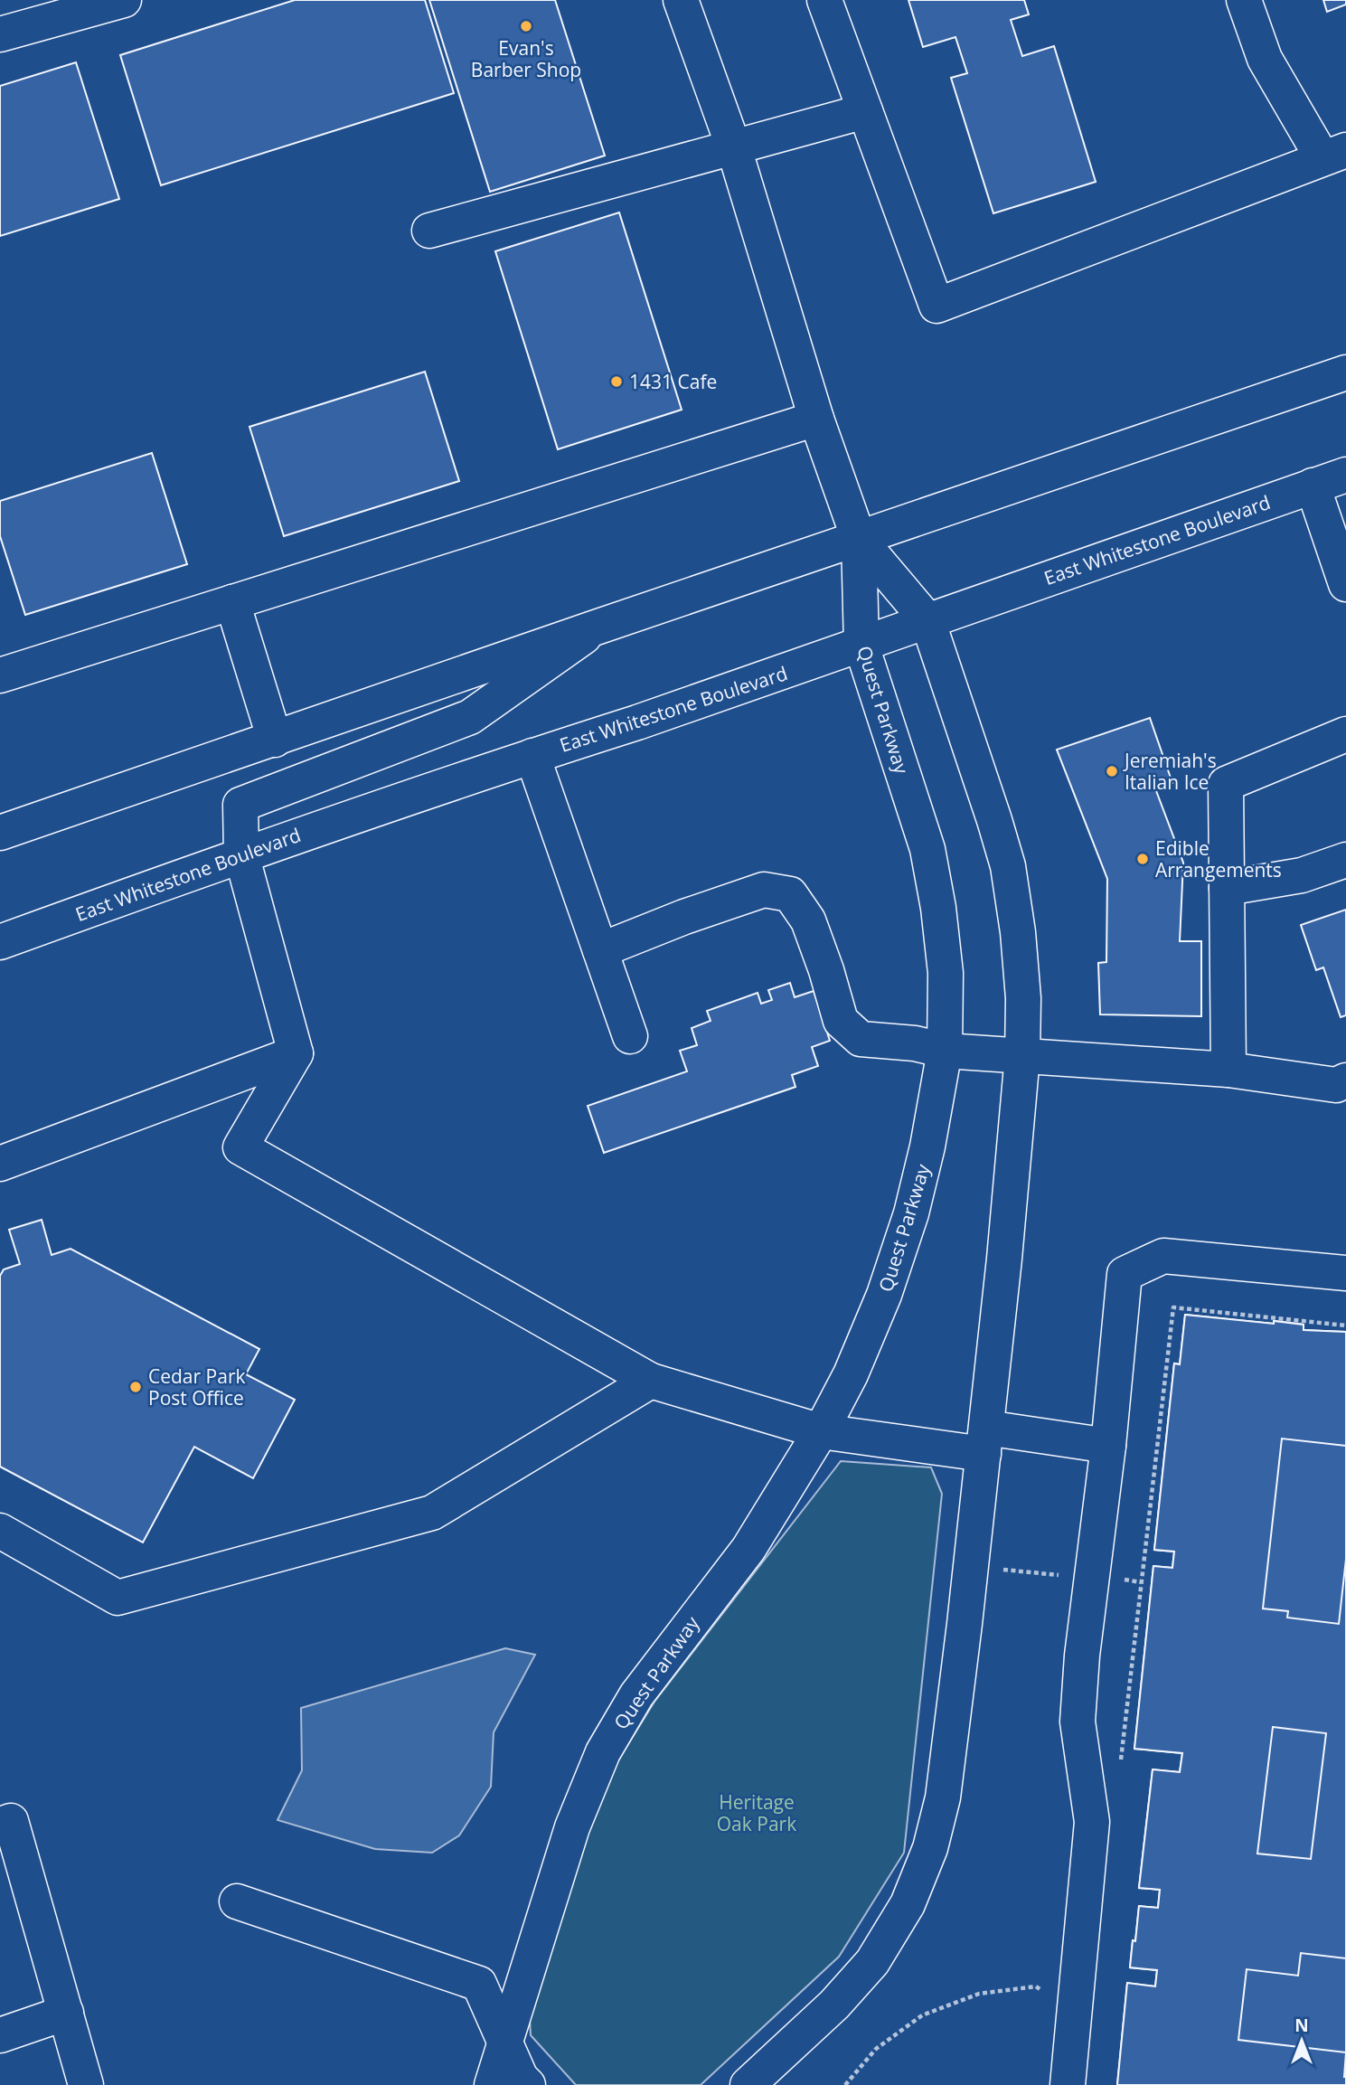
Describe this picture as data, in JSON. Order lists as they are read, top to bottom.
{
  "streets": {
    "street": ["East Whitestone Boulevard", "Quest Parkway"]
  },
  "crossings": [
    ["East Whitestone Boulevard", "Quest Parkway"]
  ],
  "parks": ["Heritage Oak Park"],
  "places": [
    "Evan's Barber Shop",
    "1431 Cafe",
    "Jeremiah's Italian Ice",
    "Edible Arrangements",
    "Cedar Park Post Office"
  ],
  "north": "top"
}
